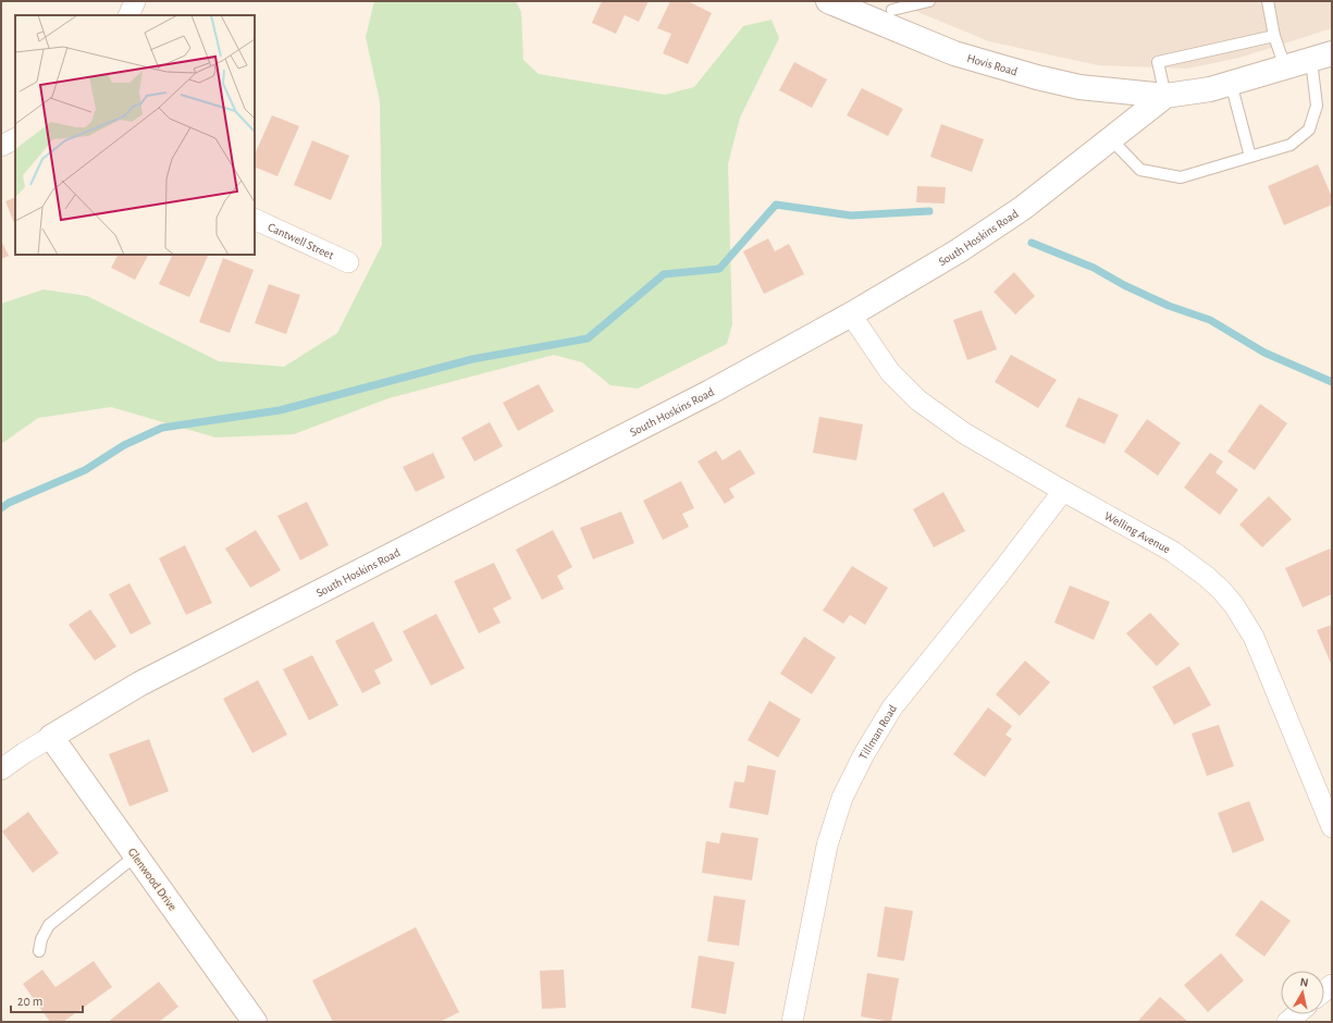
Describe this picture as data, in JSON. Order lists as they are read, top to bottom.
{
  "streets": {
    "street": [
      "Hovis Road",
      "South Hoskins Road",
      "Cantwell Street",
      "Welling Avenue",
      "Tillman Road",
      "Glenwood Drive"
    ]
  },
  "crossings": [
    ["Hovis Road", "South Hoskins Road"],
    ["South Hoskins Road", "Welling Avenue"],
    ["South Hoskins Road", "Glenwood Drive"],
    ["Welling Avenue", "Tillman Road"]
  ],
  "scale_bar": "20 m",
  "north": "top"
}
